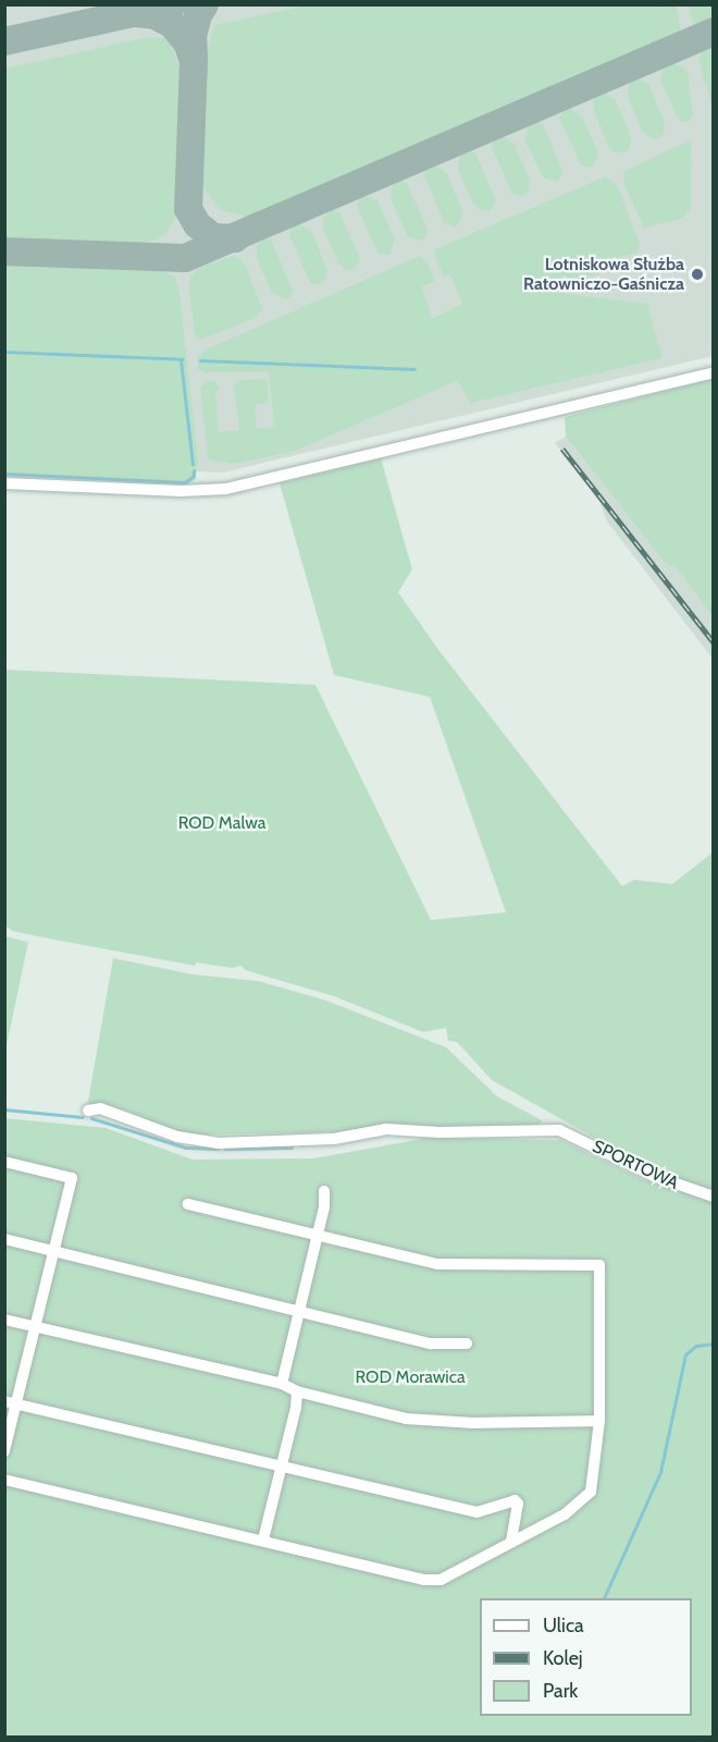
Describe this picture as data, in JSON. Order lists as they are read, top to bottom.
{
  "streets": {
    "street": ["SPORTOWA"]
  },
  "parks": ["ROD Malwa", "ROD Morawica"],
  "places": ["Lotniskowa Służba Ratowniczo-Gaśnicza"],
  "legend": ["Ulica", "Kolej", "Park"]
}
